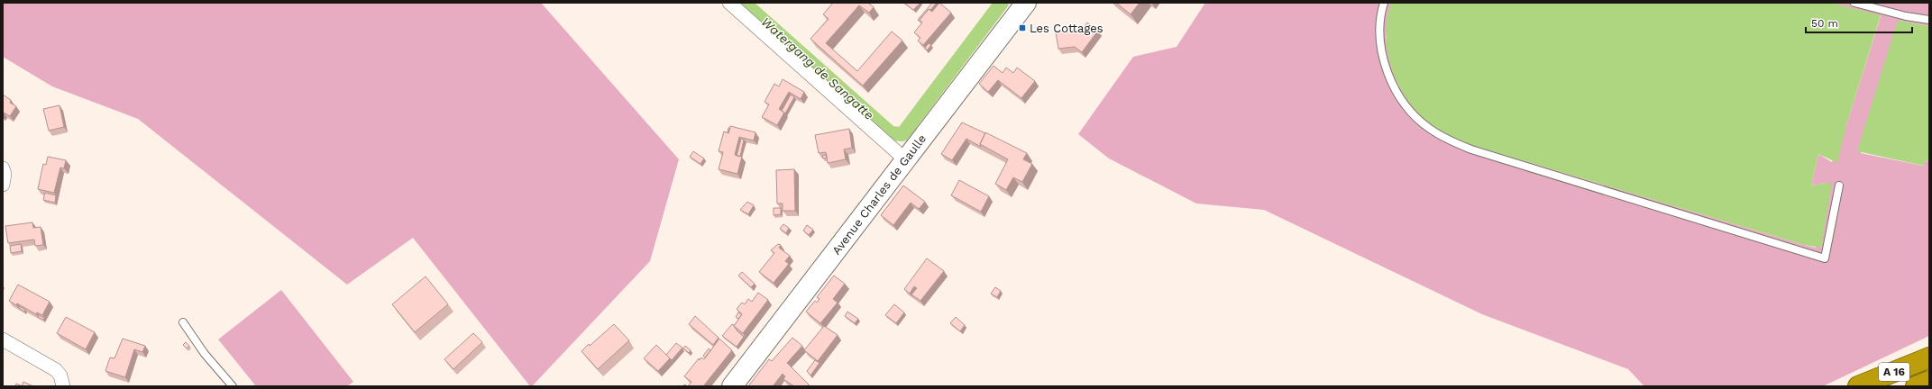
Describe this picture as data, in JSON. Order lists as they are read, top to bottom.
{
  "streets": {
    "highway": ["A 16"],
    "main road": ["Avenue Charles de Gaulle"]
  },
  "water": ["Watergang de Sangatte"],
  "places": {
    "transit": ["Les Cottages"]
  },
  "scale_bar": "50 m"
}
